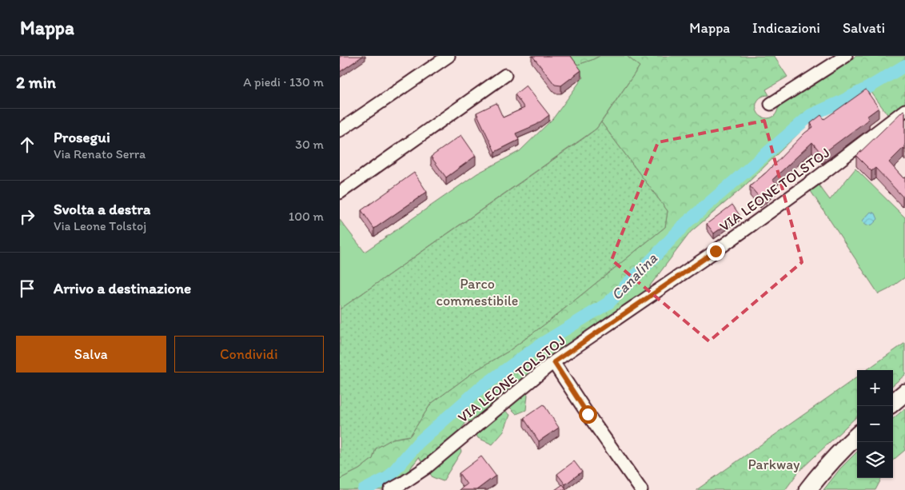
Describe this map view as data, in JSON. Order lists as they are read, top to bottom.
{
  "streets": {
    "street": ["VIA LEONE TOLSTOJ"]
  },
  "water": ["Canalina"],
  "parks": ["Parco commestibile", "Parkway"],
  "page": {
    "header": "Mappa",
    "nav": ["Mappa", "Indicazioni", "Salvati"],
    "heading": ["2 min", "A piedi · 130 m"],
    "list": [
      ["Prosegui", "Via Renato Serra", "30 m"],
      ["Svolta a destra", "Via Leone Tolstoj", "100 m"],
      "Arrivo a destinazione"
    ],
    "buttons": ["Salva", "Condividi"],
    "map_buttons": ["+", "−"]
  }
}
